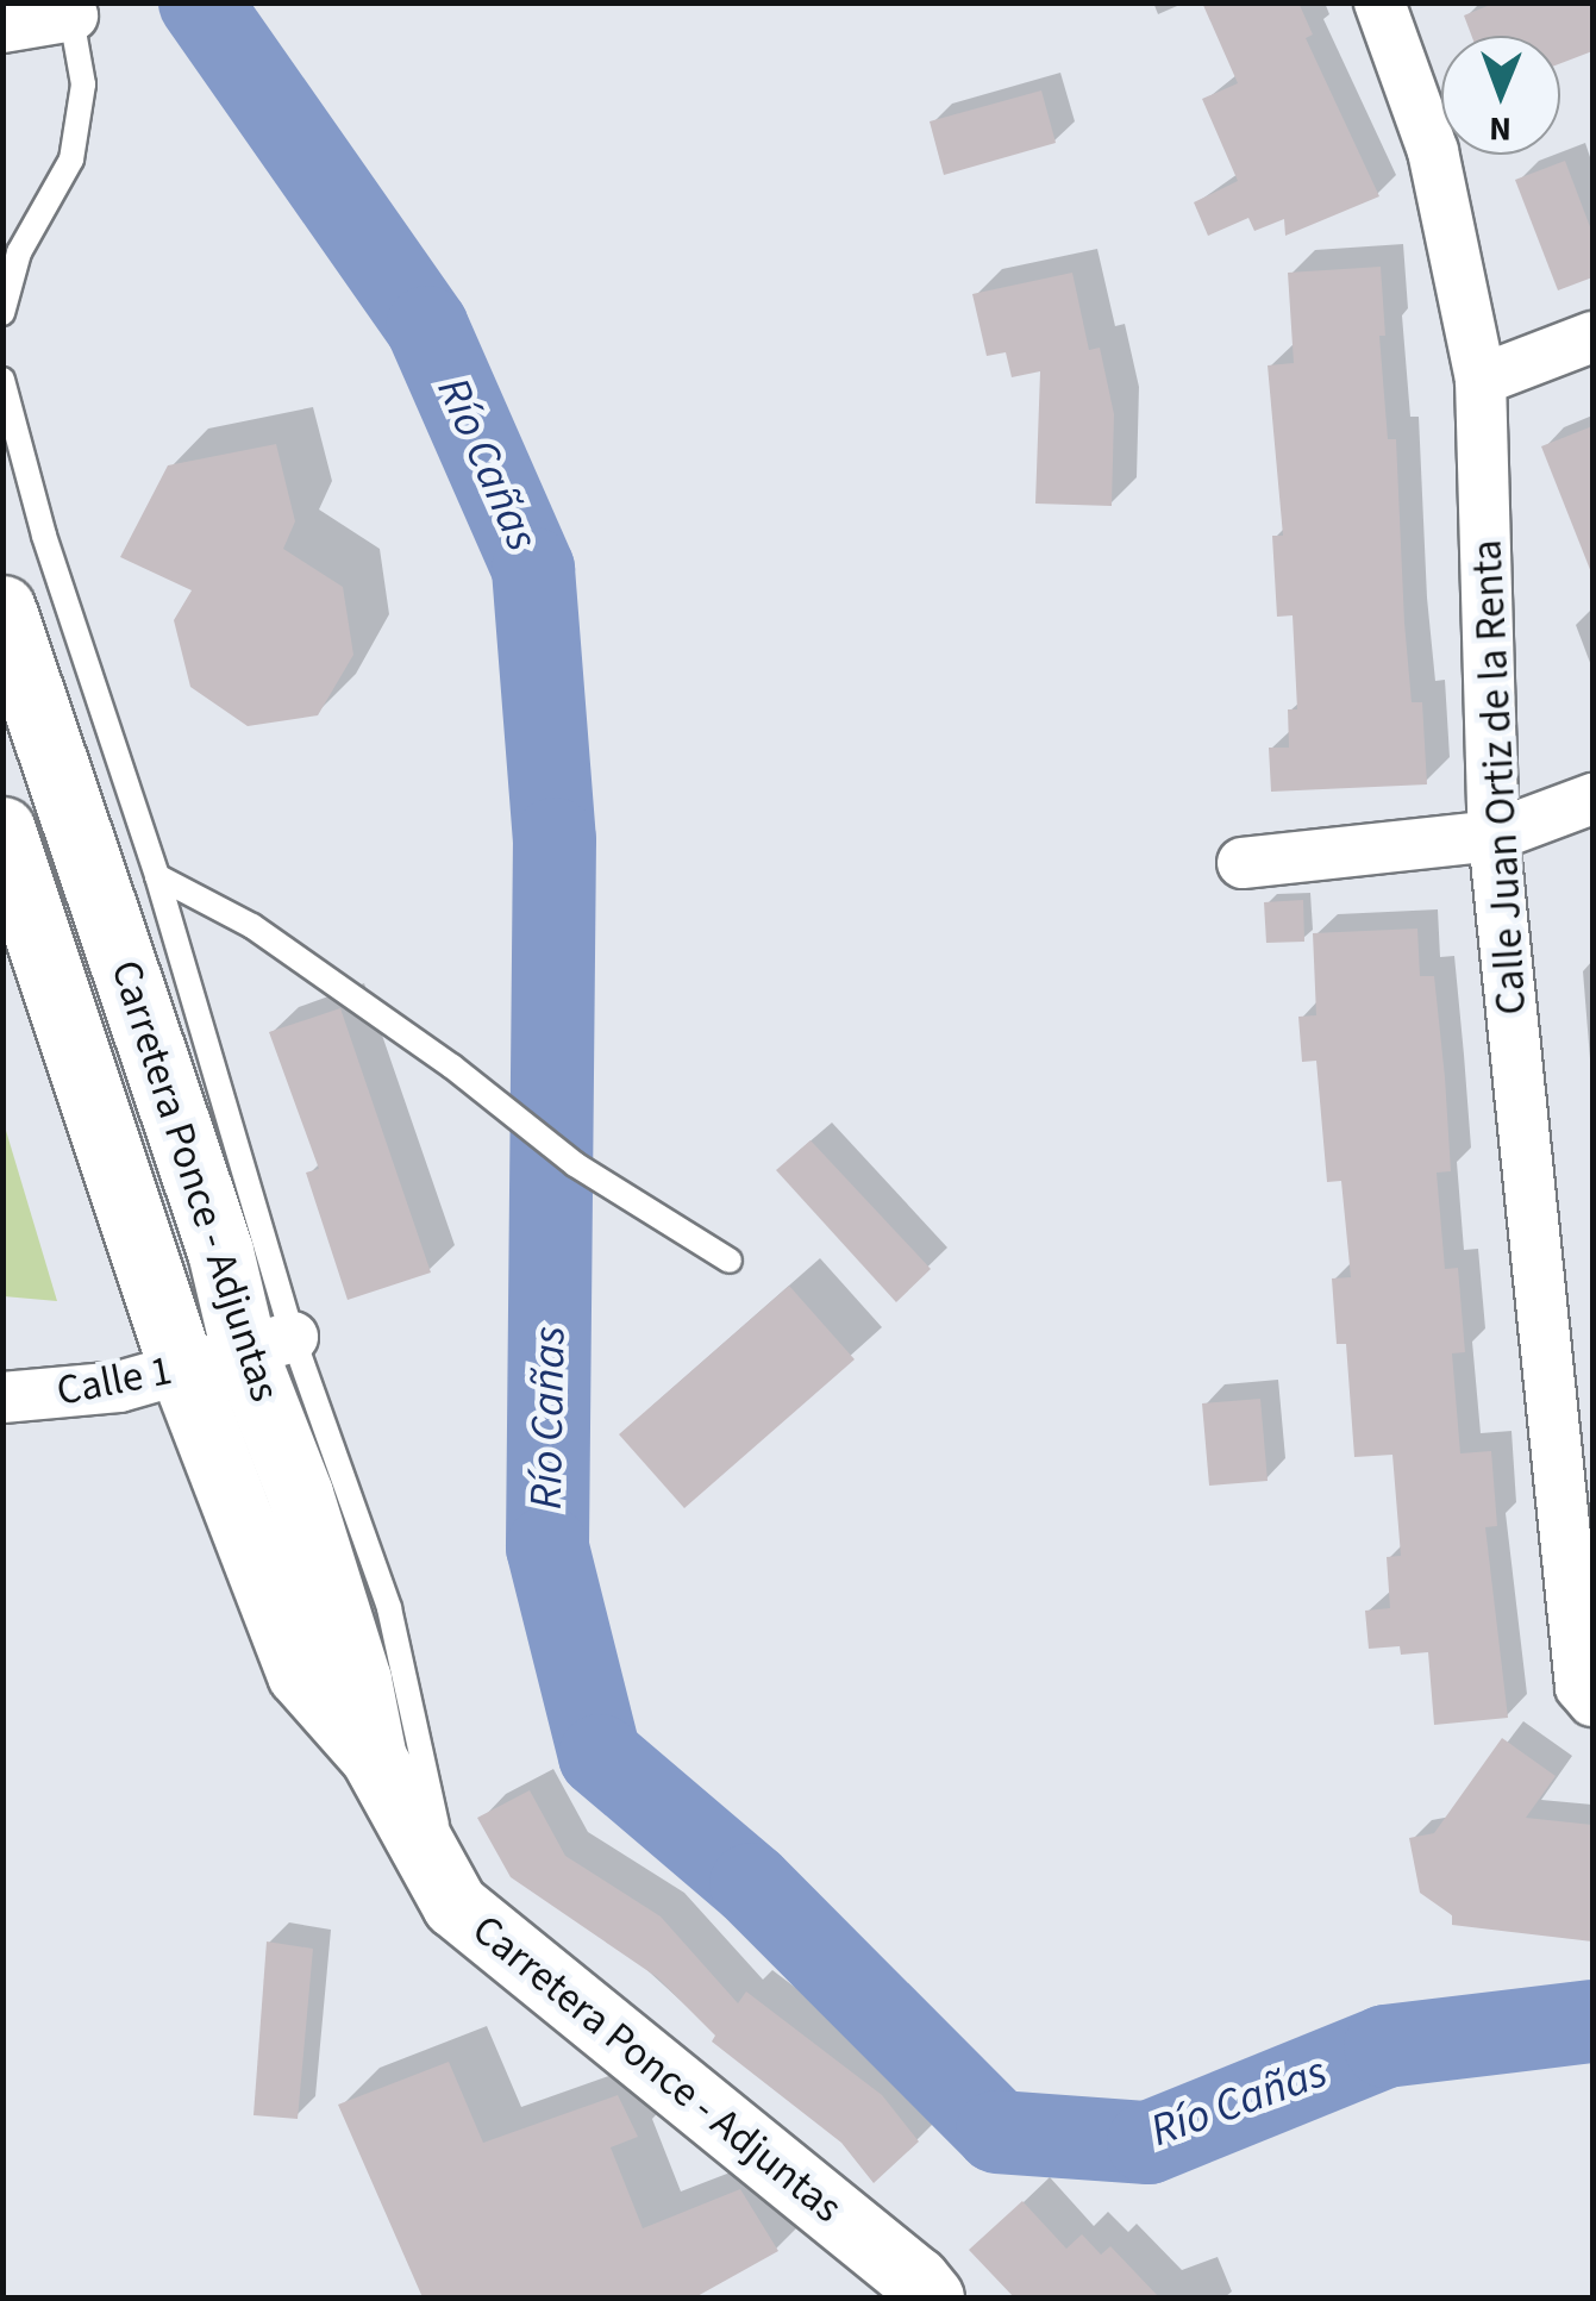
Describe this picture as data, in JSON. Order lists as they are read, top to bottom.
{
  "streets": {
    "street": ["Calle Juan Ortiz de la Renta", "Carretera Ponce - Adjuntas", "Calle 1"]
  },
  "crossings": [
    ["Carretera Ponce - Adjuntas", "Calle 1"]
  ],
  "water": ["Río Cañas"],
  "north": "bottom"
}
